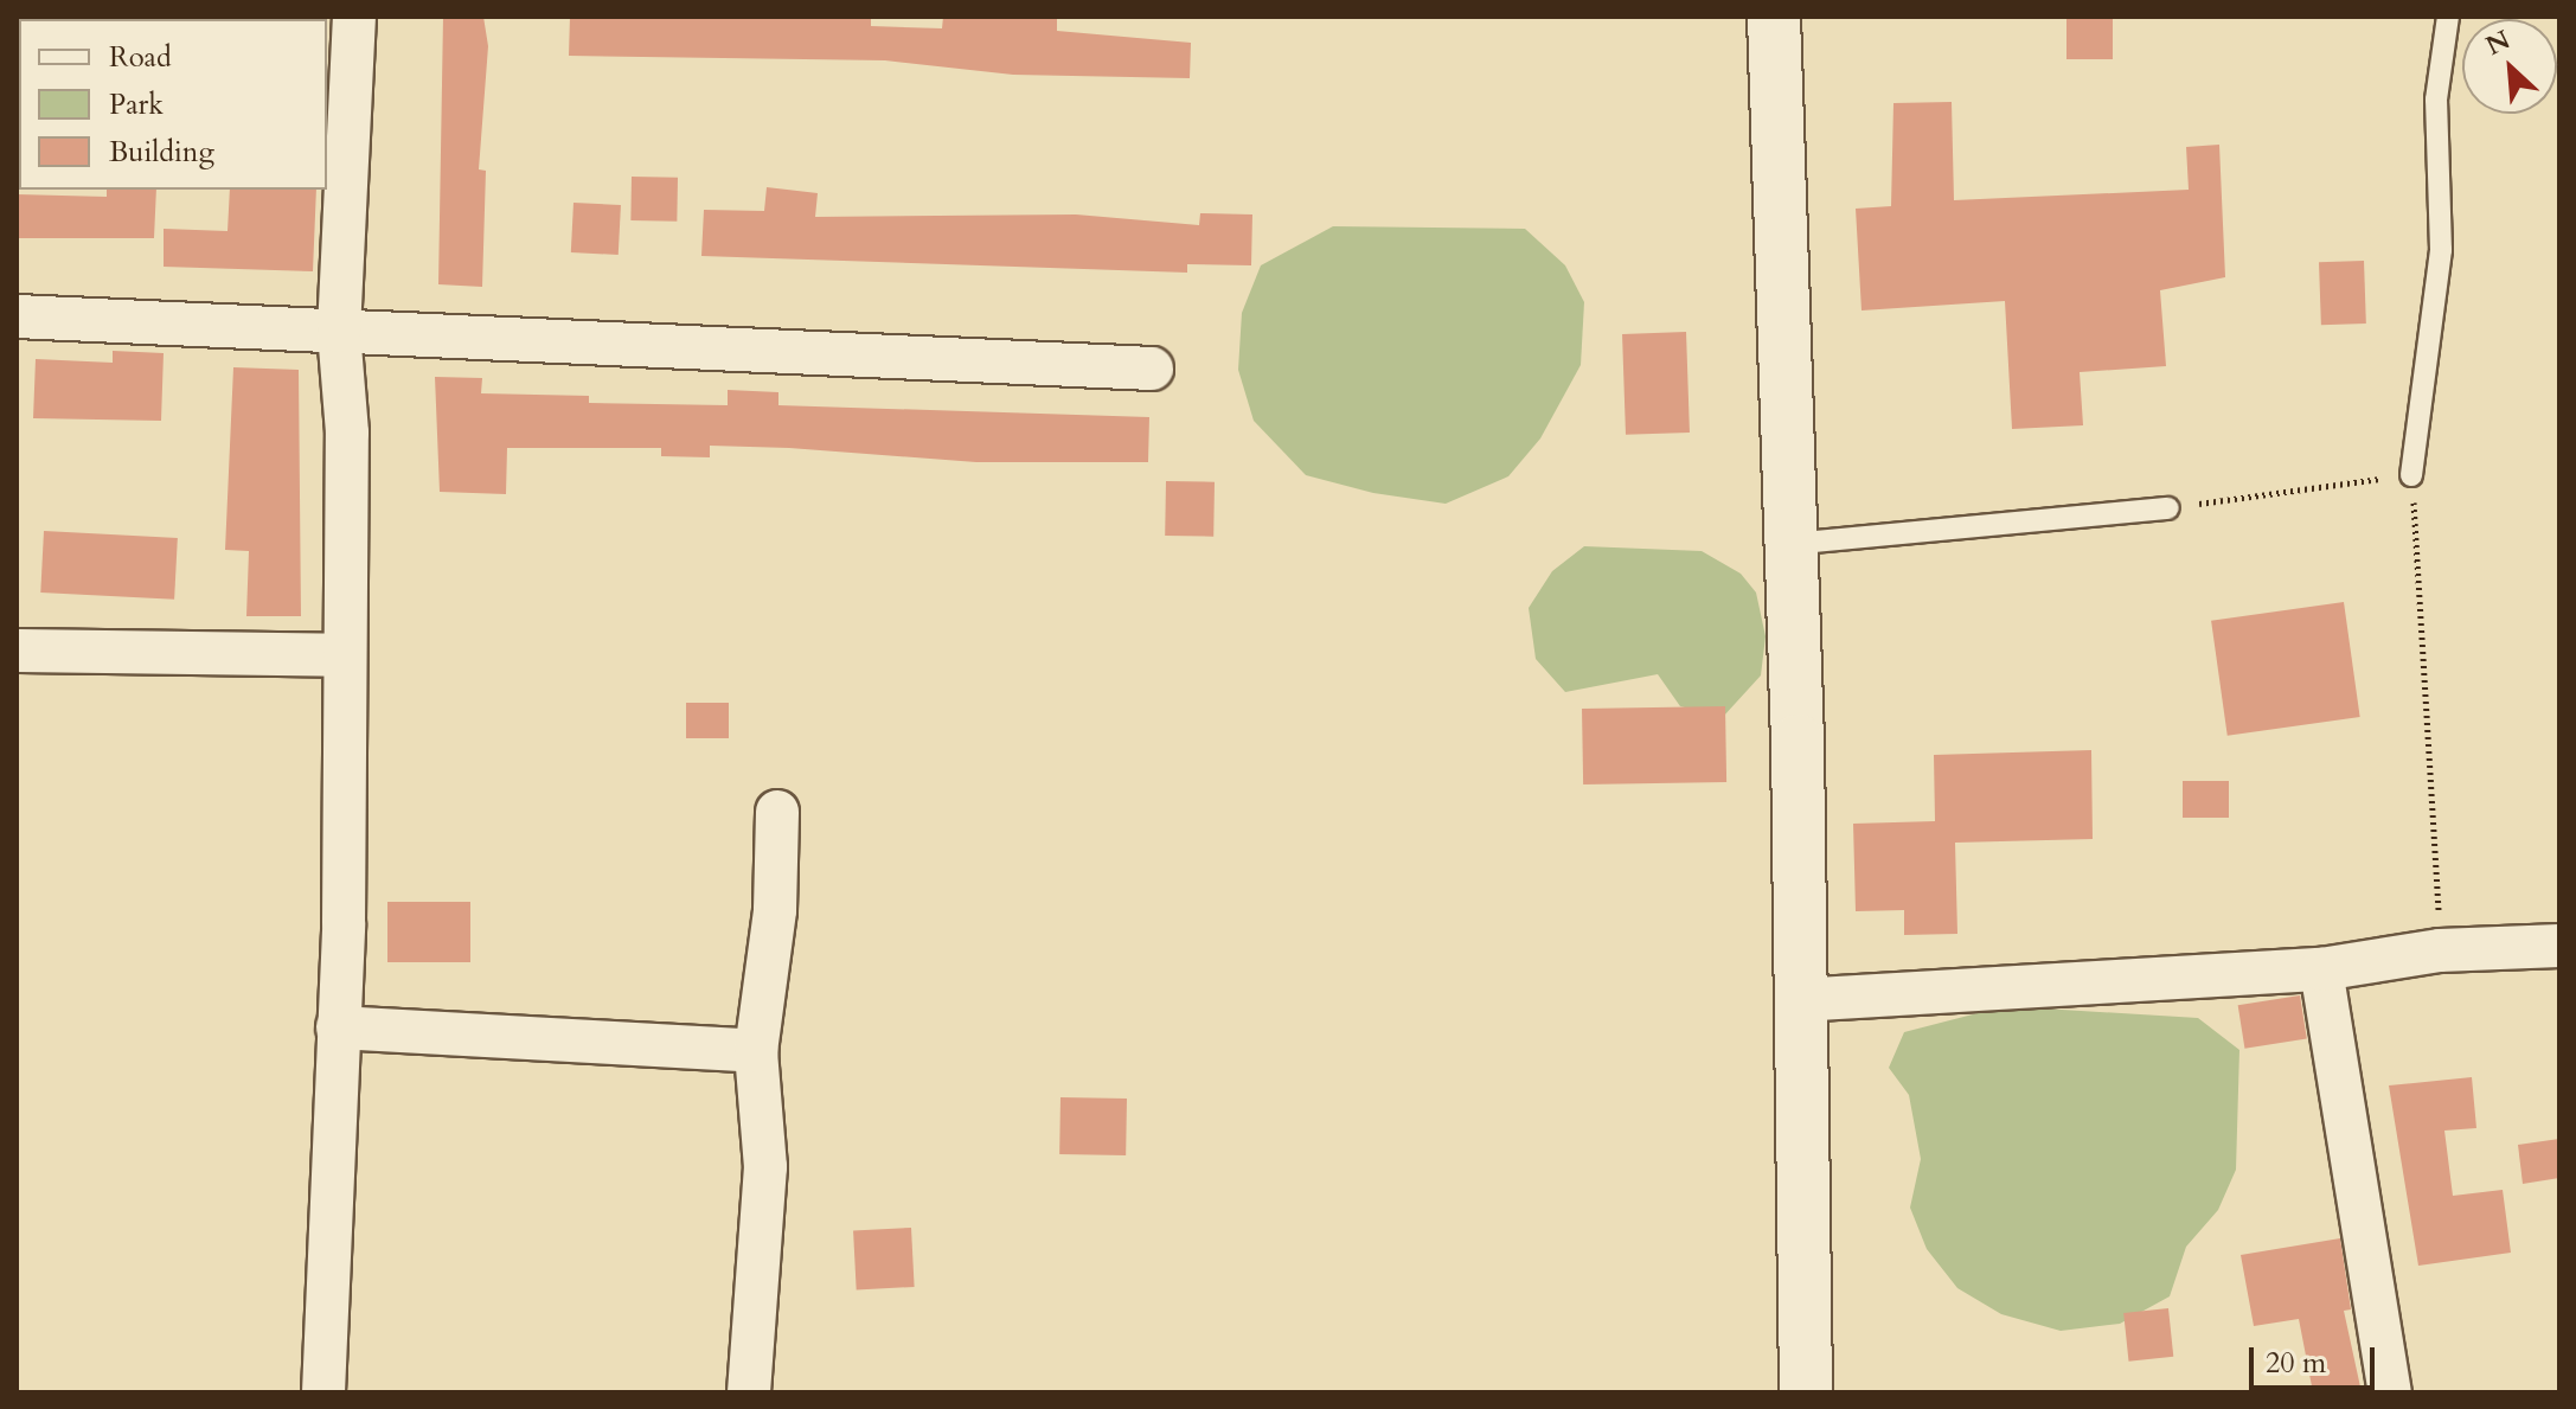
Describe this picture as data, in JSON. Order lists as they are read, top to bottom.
{
  "legend": ["Road", "Park", "Building"],
  "scale_bar": "20 m",
  "north": "top left"
}
